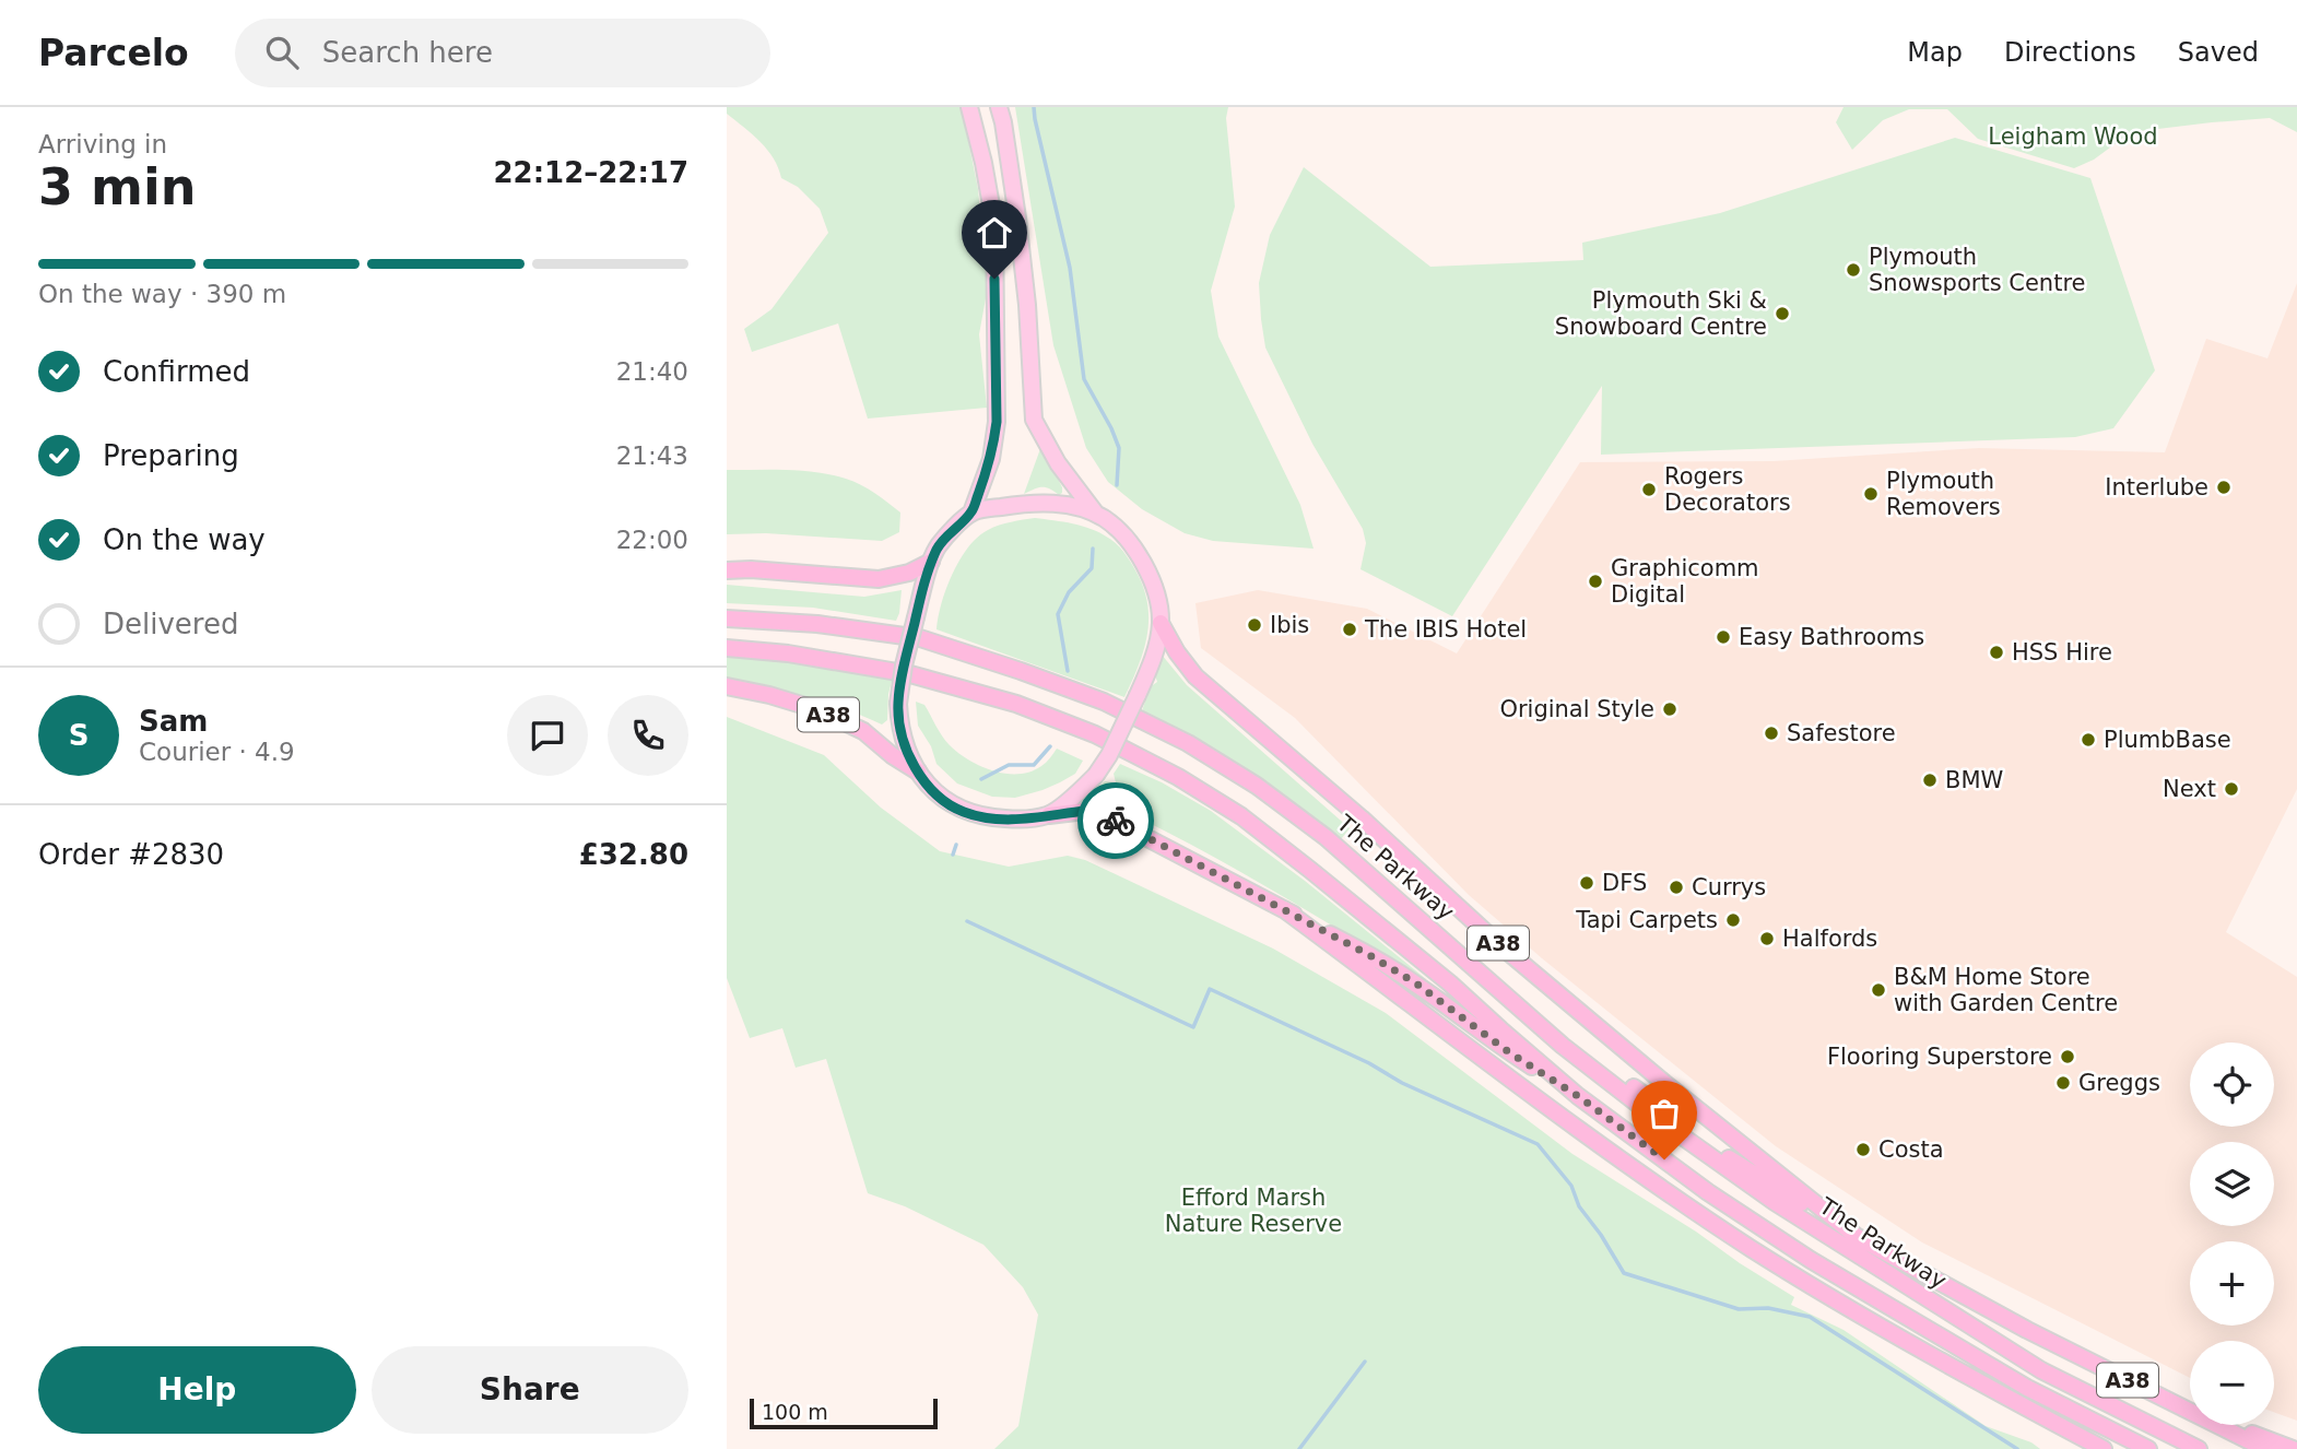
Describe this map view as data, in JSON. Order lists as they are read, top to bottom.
{
  "streets": {
    "highway": ["A38", "The Parkway"]
  },
  "crossings": [
    ["A38", "The Parkway"]
  ],
  "parks": ["Leigham Wood", "Efford Marsh Nature Reserve"],
  "places": [
    "Plymouth Snowsports Centre",
    "Plymouth Ski & Snowboard Centre",
    "Interlube",
    "Rogers Decorators",
    "Plymouth Removers",
    "Graphicomm Digital",
    "Ibis",
    "The IBIS Hotel",
    "Easy Bathrooms",
    "HSS Hire",
    "Original Style",
    "Safestore",
    "PlumbBase",
    "BMW",
    "Next",
    "DFS",
    "Currys",
    "Tapi Carpets",
    "Halfords",
    "B&M Home Store with Garden Centre",
    "Flooring Superstore",
    "Greggs",
    "Costa"
  ],
  "scale_bar": "100 m",
  "page": {
    "header": "Parcelo",
    "search": "Search here",
    "nav": ["Map", "Directions", "Saved"],
    "heading": ["3 min", "Arriving in", "22:12–22:17"],
    "panel": [
      "Sam",
      "Courier · 4.9",
      "Order #2830",
      "£32.80"
    ],
    "bar": "On the way · 390 m",
    "list": [
      ["Confirmed", "21:40"],
      ["Preparing", "21:43"],
      ["On the way", "22:00"],
      "Delivered"
    ],
    "round": "S",
    "map_buttons": ["+", "−"],
    "buttons": ["Help", "Share"],
    "scale": "100 m"
  }
}
